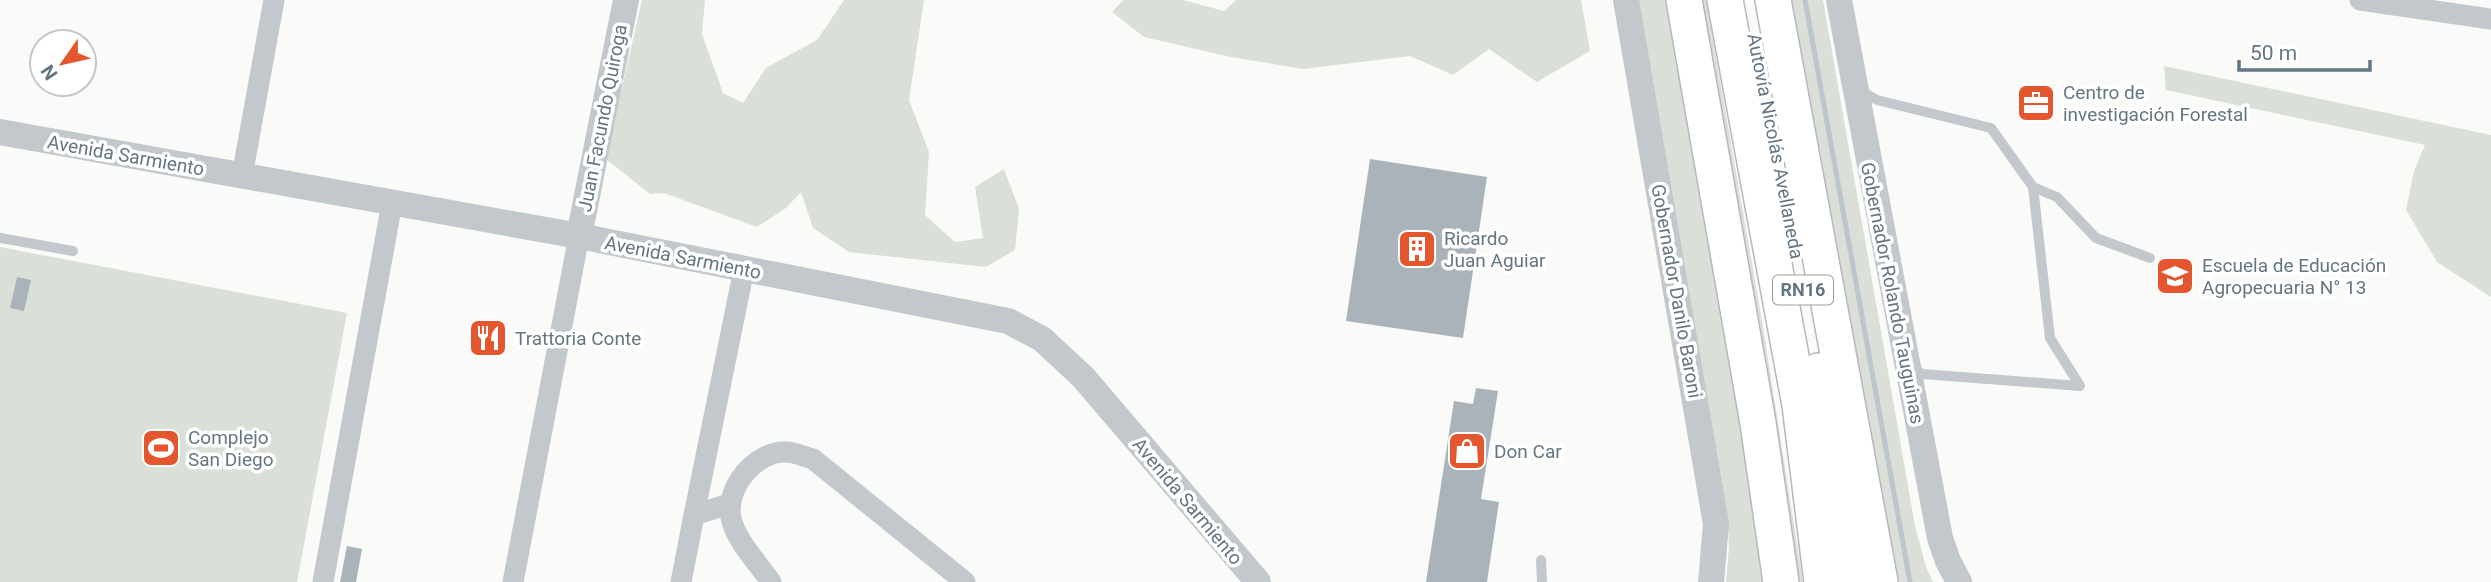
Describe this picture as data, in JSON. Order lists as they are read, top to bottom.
{
  "streets": {
    "highway": ["Autovía Nicolás Avellaneda", "RN16"],
    "street": [
      "Juan Facundo Quiroga",
      "Avenida Sarmiento",
      "Gobernador Danilo Baroni",
      "Gobernador Rolando Tauguinas"
    ]
  },
  "crossings": [
    ["Juan Facundo Quiroga", "Avenida Sarmiento"]
  ],
  "places": {
    "office": ["Centro de investigación Forestal"],
    "building": ["Ricardo Juan Aguiar"],
    "school or university": ["Escuela de Educación Agropecuaria N° 13"],
    "restaurant": ["Trattoria Conte"],
    "sports": ["Complejo San Diego"],
    "shop": ["Don Car"]
  },
  "scale_bar": "50 m",
  "north": "bottom left"
}
